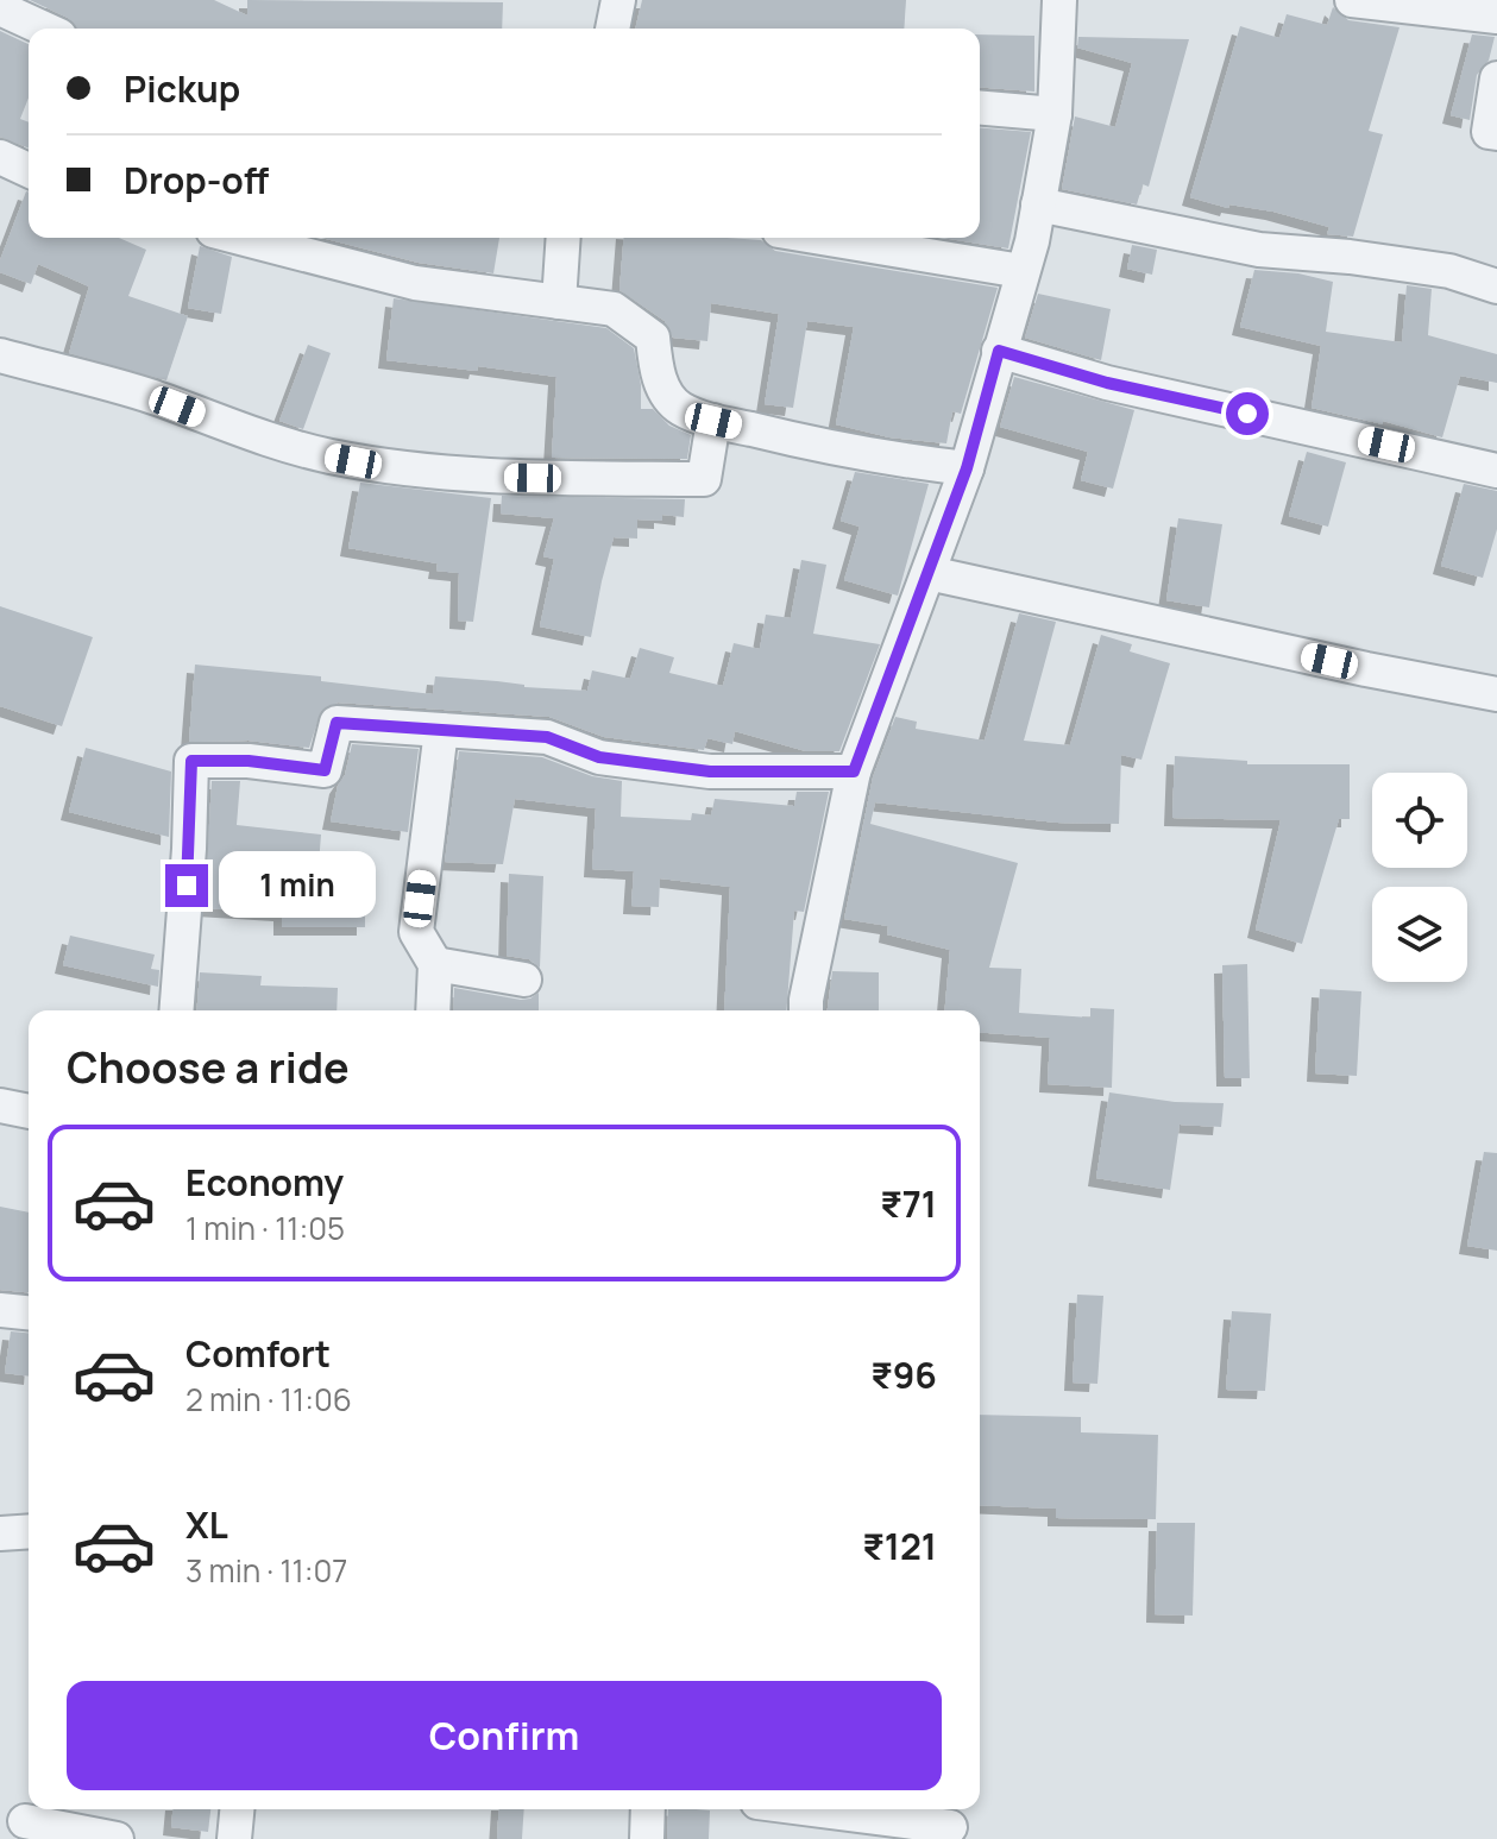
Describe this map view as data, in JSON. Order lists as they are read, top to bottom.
{
  "page": {
    "banner": ["Pickup", "Drop-off"],
    "bubble": "1 min",
    "heading": "Choose a ride",
    "list": [
      {
        "name": "Economy",
        "note": "1 min · 11:05",
        "value": "₹71"
      },
      {
        "name": "Comfort",
        "note": "2 min · 11:06",
        "value": "₹96"
      },
      {
        "name": "XL",
        "note": "3 min · 11:07",
        "value": "₹121"
      }
    ],
    "buttons": "Confirm"
  }
}
